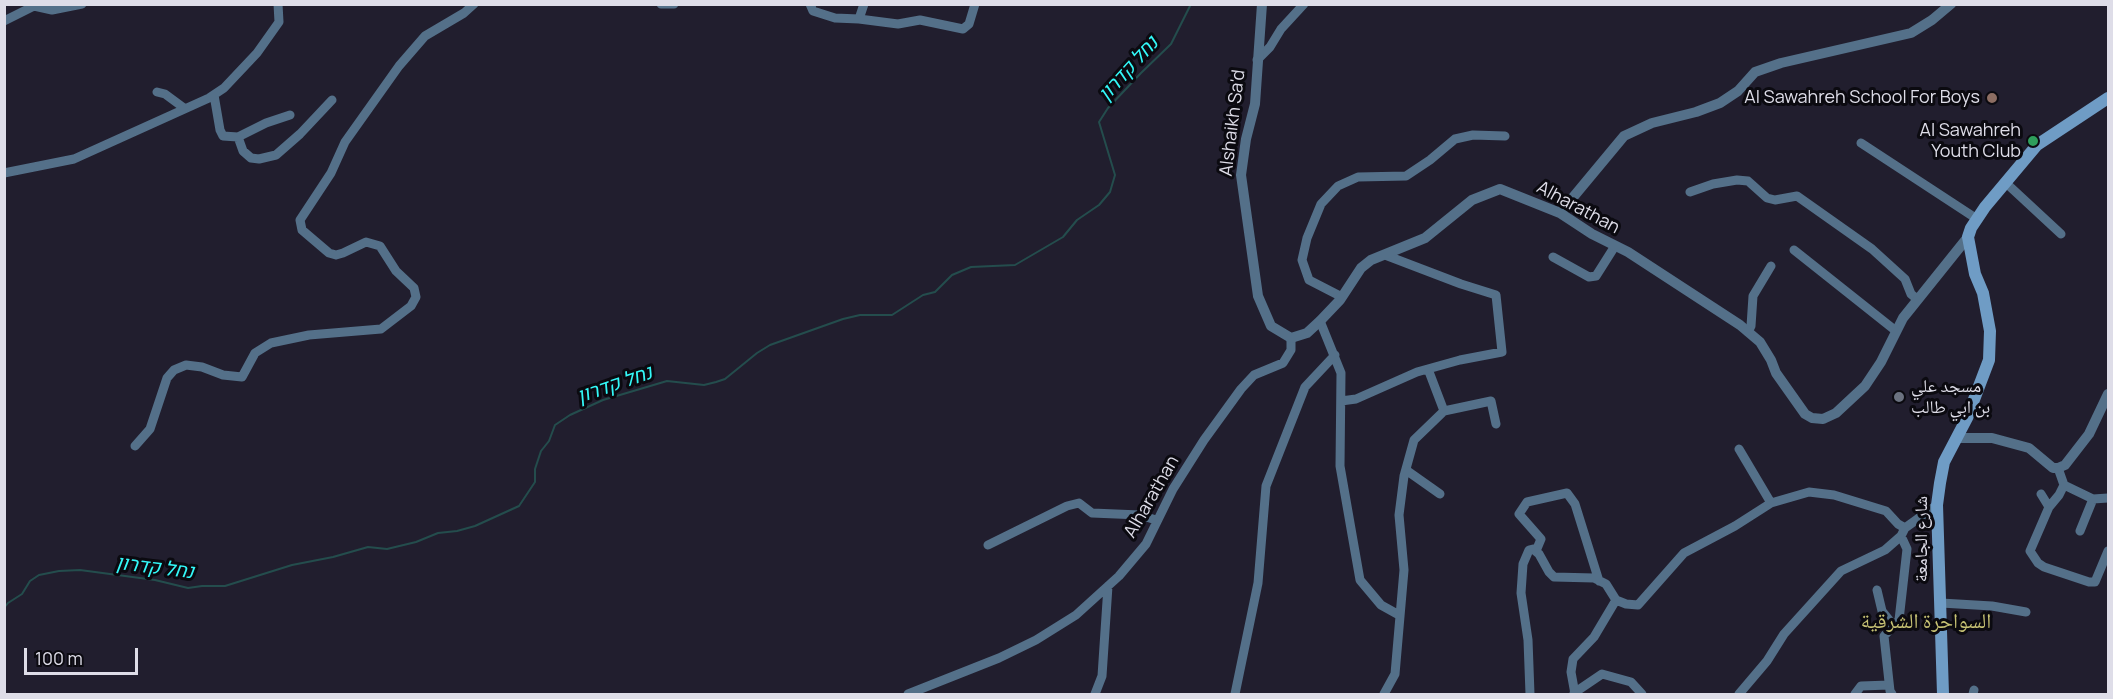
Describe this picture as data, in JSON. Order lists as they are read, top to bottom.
{
  "streets": {
    "main road": ["شارع الجامعة"],
    "street": ["Alshaikh Sa'd", "Alharathan"]
  },
  "crossings": [
    ["Alshaikh Sa'd", "Alharathan"],
    ["Alharathan", "شارع الجامعة"]
  ],
  "districts": ["السواحرة الشرقية"],
  "water": ["נחל קדרון"],
  "places": ["Al Sawahreh School For Boys", "Al Sawahreh Youth Club", "مسجد علي بن ابي طالب"],
  "scale_bar": "100 m"
}
